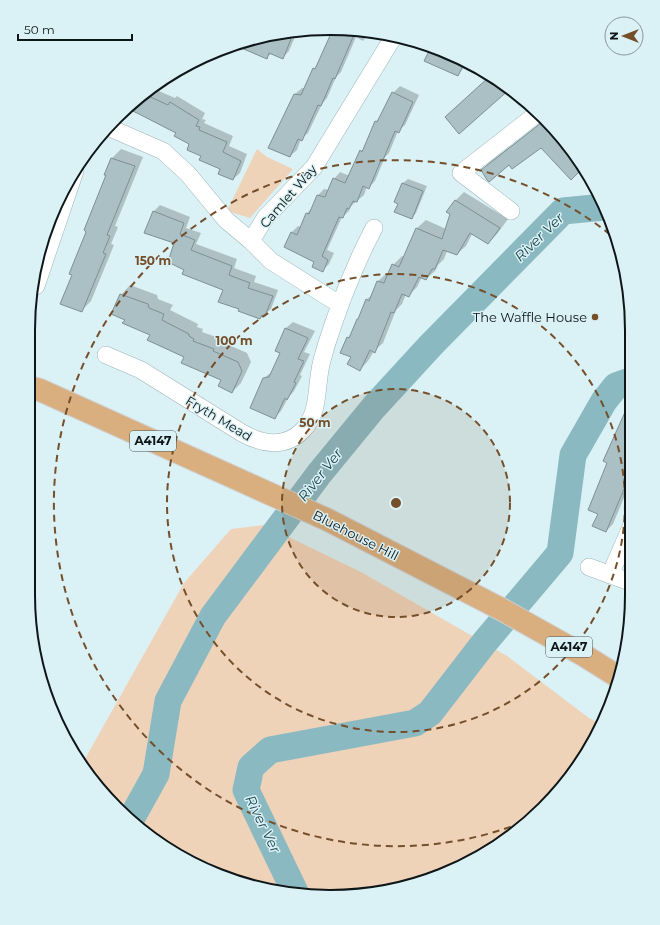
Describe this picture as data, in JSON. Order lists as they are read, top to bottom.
{
  "streets": {
    "main road": ["A4147", "Bluehouse Hill"],
    "street": ["Camlet Way", "Fryth Mead"]
  },
  "water": ["River Ver"],
  "places": ["The Waffle House"],
  "scale_bar": "50 m",
  "north": "left",
  "rings": ["150 m", "100 m", "50 m"]
}
